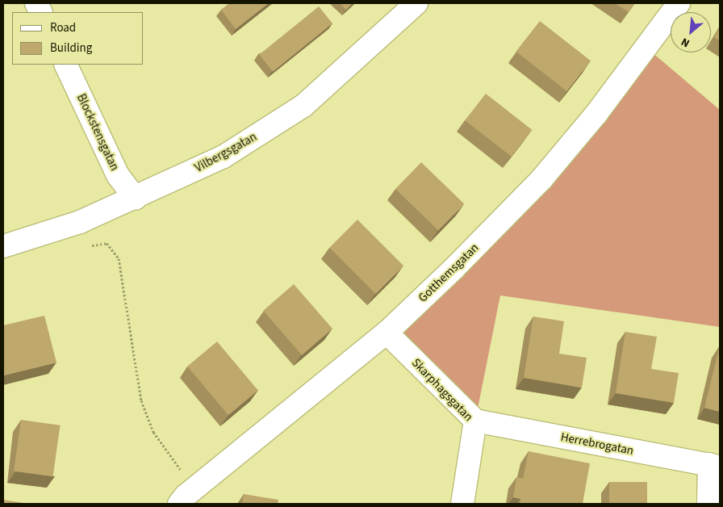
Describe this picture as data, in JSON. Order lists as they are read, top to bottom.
{
  "streets": {
    "street": [
      "Blockstensgatan",
      "Vilbergsgatan",
      "Gotthemsgatan",
      "Skarphagsgatan",
      "Herrebrogatan"
    ]
  },
  "crossings": [
    ["Blockstensgatan", "Vilbergsgatan"],
    ["Gotthemsgatan", "Skarphagsgatan"],
    ["Skarphagsgatan", "Herrebrogatan"]
  ],
  "legend": ["Road", "Building"],
  "north": "bottom left"
}
